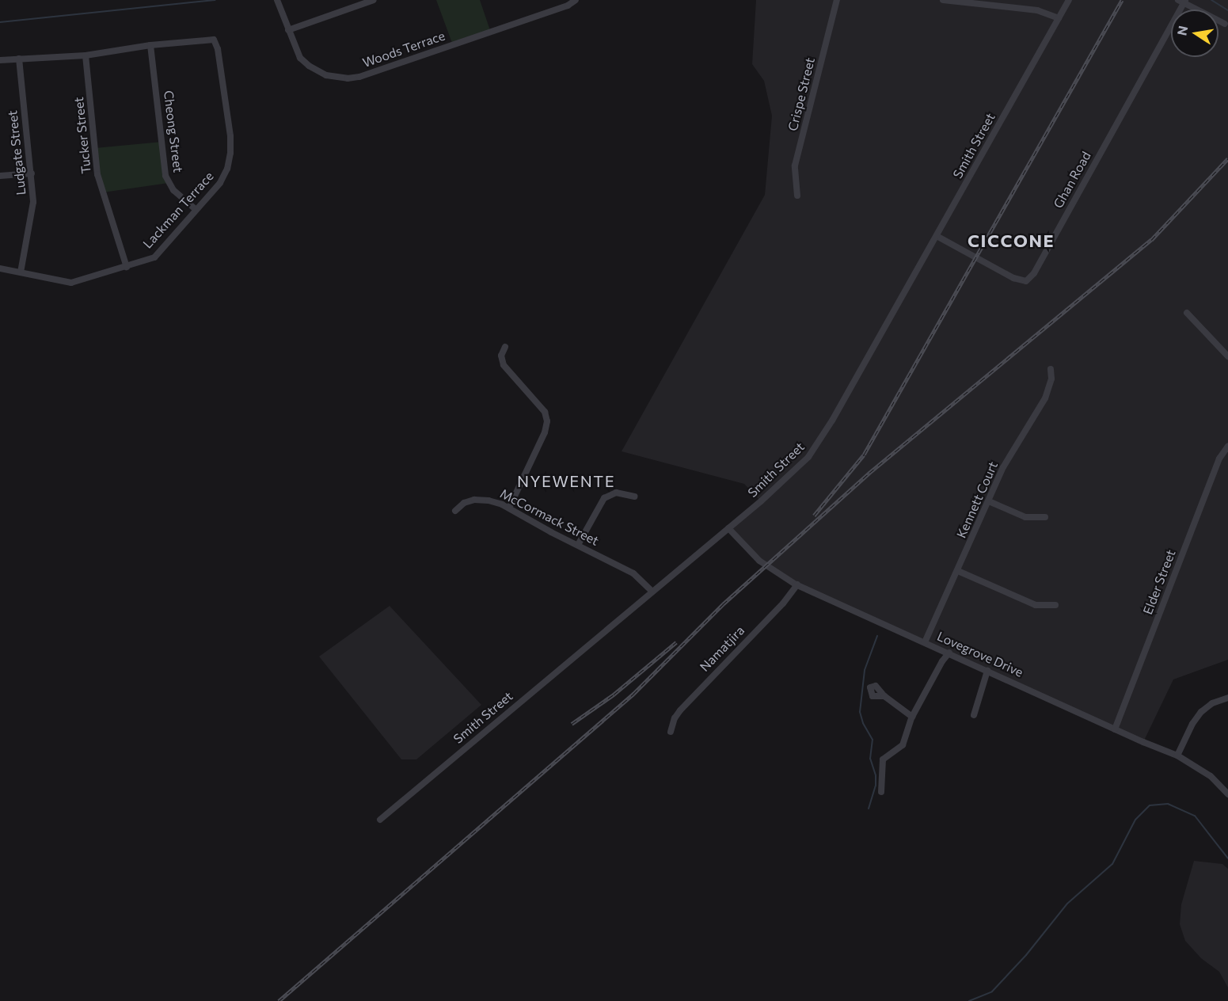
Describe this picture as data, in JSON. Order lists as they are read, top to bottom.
{
  "streets": {
    "street": [
      "Woods Terrace",
      "Crispe Street",
      "Cheong Street",
      "Tucker Street",
      "Smith Street",
      "Ludgate Street",
      "Ghan Road",
      "Lackman Terrace",
      "Kennett Court",
      "McCormack Street",
      "Elder Street",
      "Namatjira",
      "Lovegrove Drive"
    ]
  },
  "crossings": [
    ["Cheong Street", "Lackman Terrace"],
    ["Tucker Street", "Lackman Terrace"],
    ["Smith Street", "Ghan Road"],
    ["Smith Street", "McCormack Street"],
    ["Smith Street", "Lovegrove Drive"],
    ["Ludgate Street", "Lackman Terrace"],
    ["Kennett Court", "Lovegrove Drive"],
    ["Elder Street", "Lovegrove Drive"],
    ["Namatjira", "Lovegrove Drive"]
  ],
  "districts": ["CICCONE", "NYEWENTE"],
  "north": "left"
}
